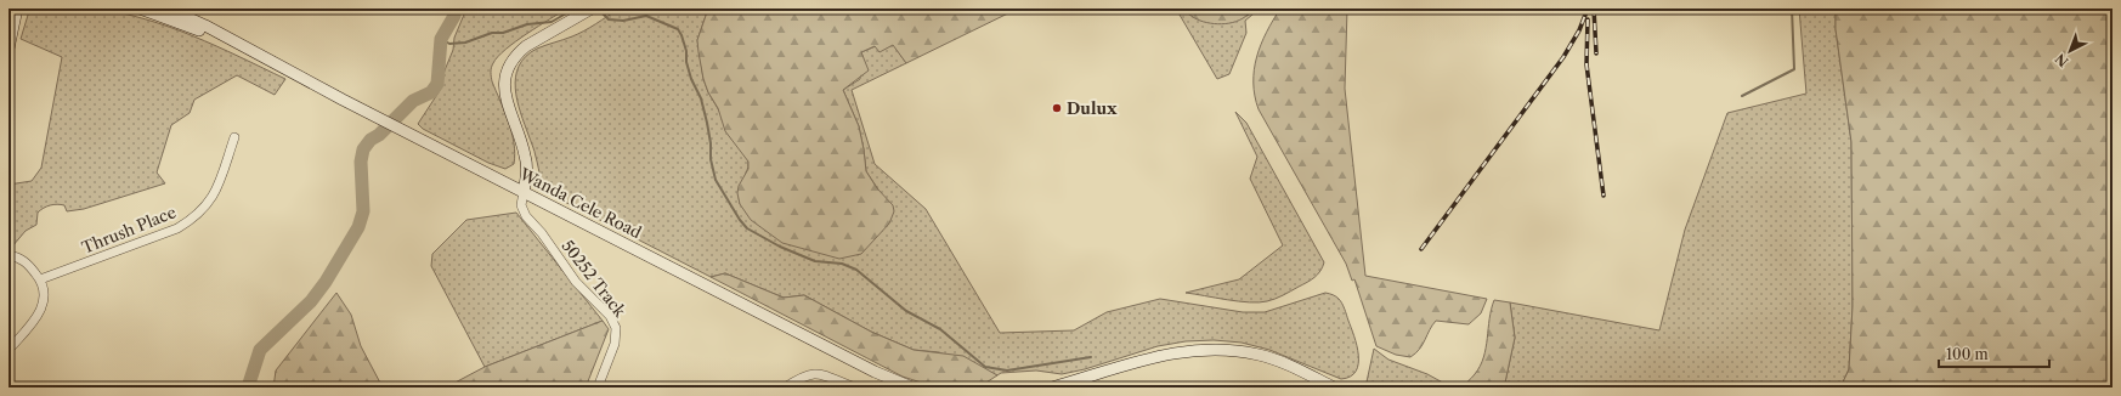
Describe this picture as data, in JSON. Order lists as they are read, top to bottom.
{
  "streets": {
    "street": ["Wanda Cele Road", "Thrush Place", "50252 Track"]
  },
  "crossings": [
    ["Wanda Cele Road", "50252 Track"]
  ],
  "places": ["Dulux"],
  "scale_bar": "100 m",
  "north": "bottom left"
}
